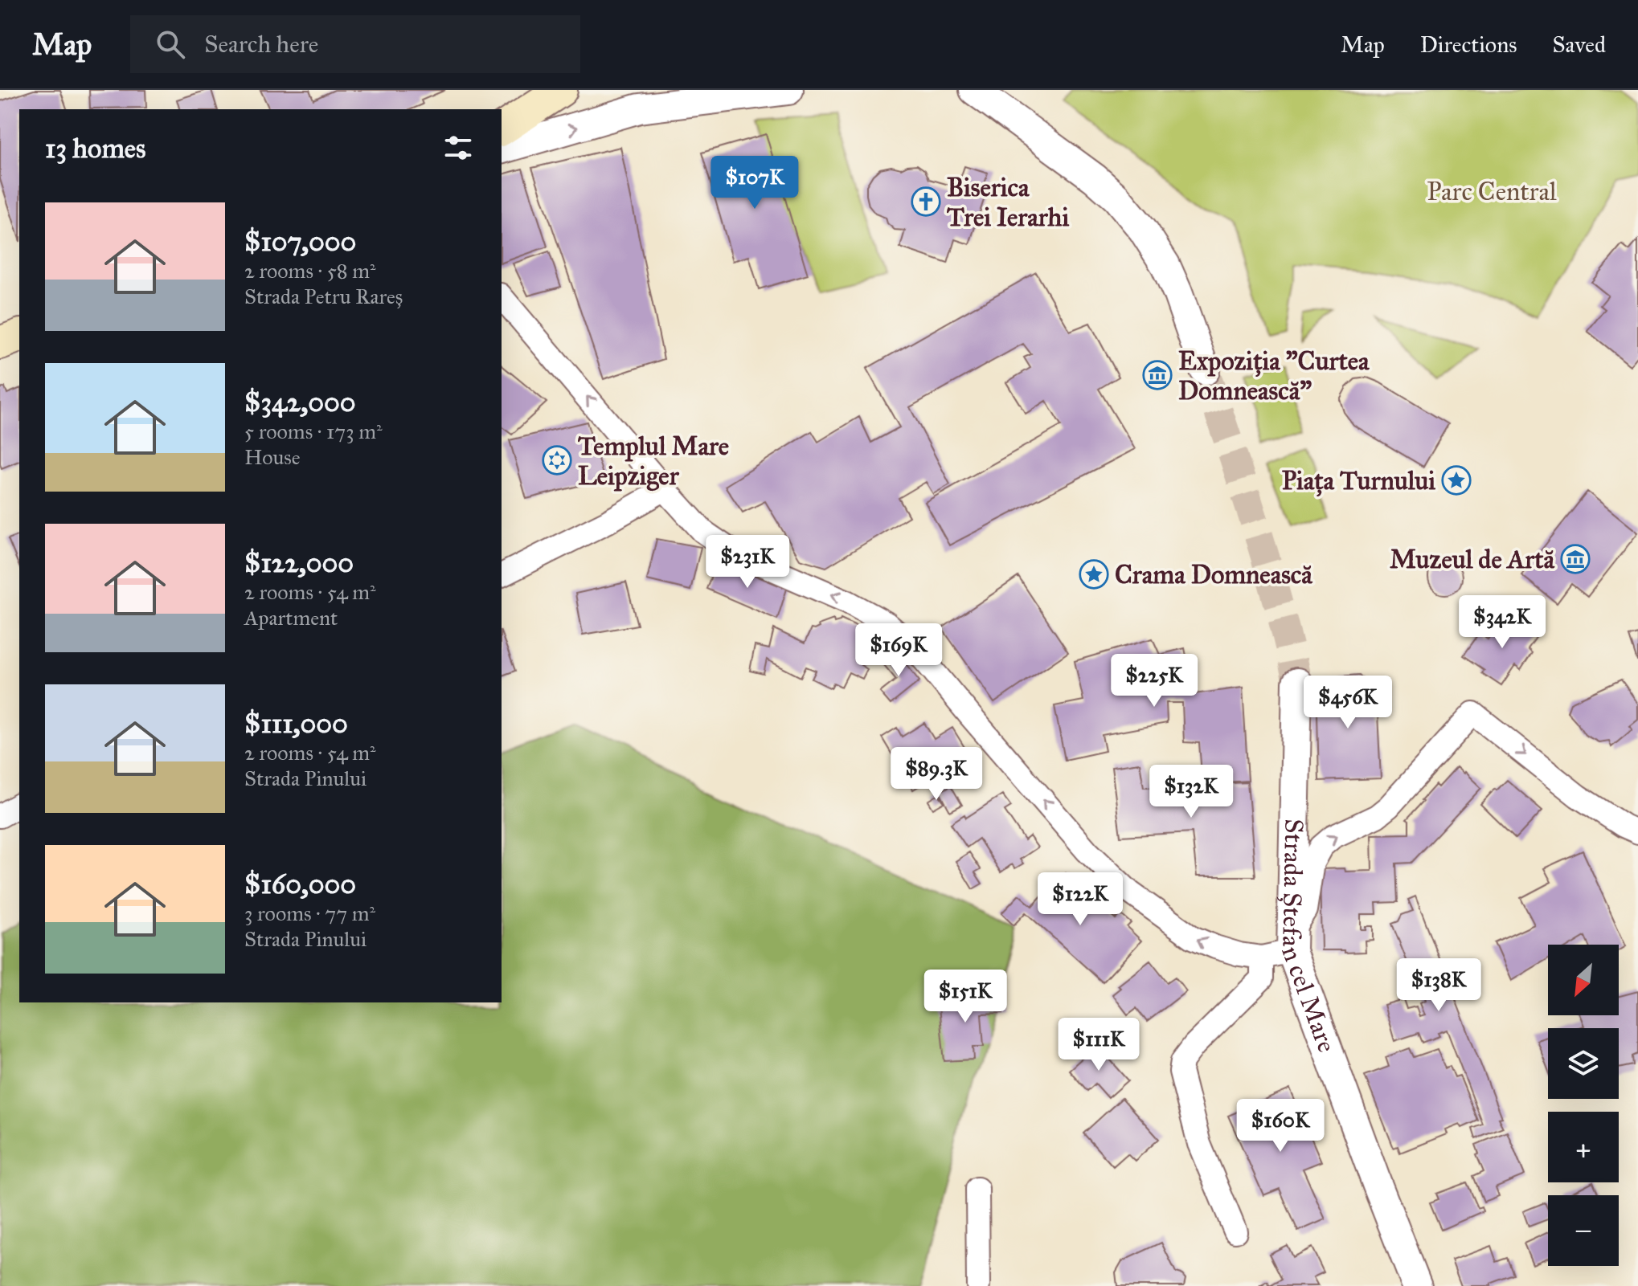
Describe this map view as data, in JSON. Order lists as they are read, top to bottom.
{
  "streets": {
    "street": ["Strada Ștefan cel Mare"]
  },
  "parks": ["Parc Central"],
  "places": {
    "church": ["Biserica Trei Ierarhi"],
    "museum": ["Expoziția \"Curtea Domnească\"", "Muzeul de Artă"],
    "synagogue": ["Templul Mare Leipziger"],
    "place": ["Piața Turnului", "Crama Domnească"]
  },
  "north": "bottom left",
  "page": {
    "header": "Map",
    "search": "Search here",
    "nav": ["Map", "Directions", "Saved"],
    "heading": "13 homes",
    "price": [
      "$107K",
      "$231K",
      "$342K",
      "$169K",
      "$225K",
      "$456K",
      "$89.3K",
      "$132K",
      "$122K",
      "$138K",
      "$151K",
      "$111K",
      "$160K"
    ],
    "list": [
      {
        "name": "$107,000",
        "note": "2 rooms · 58 m² · Strada Petru Rareș"
      },
      {
        "name": "$342,000",
        "note": "5 rooms · 173 m² · House"
      },
      {
        "name": "$122,000",
        "note": "2 rooms · 54 m² · Apartment"
      },
      {
        "name": "$111,000",
        "note": "2 rooms · 54 m² · Strada Pinului"
      },
      {
        "name": "$160,000",
        "note": "3 rooms · 77 m² · Strada Pinului"
      }
    ],
    "map_buttons": ["+", "−"]
  }
}
